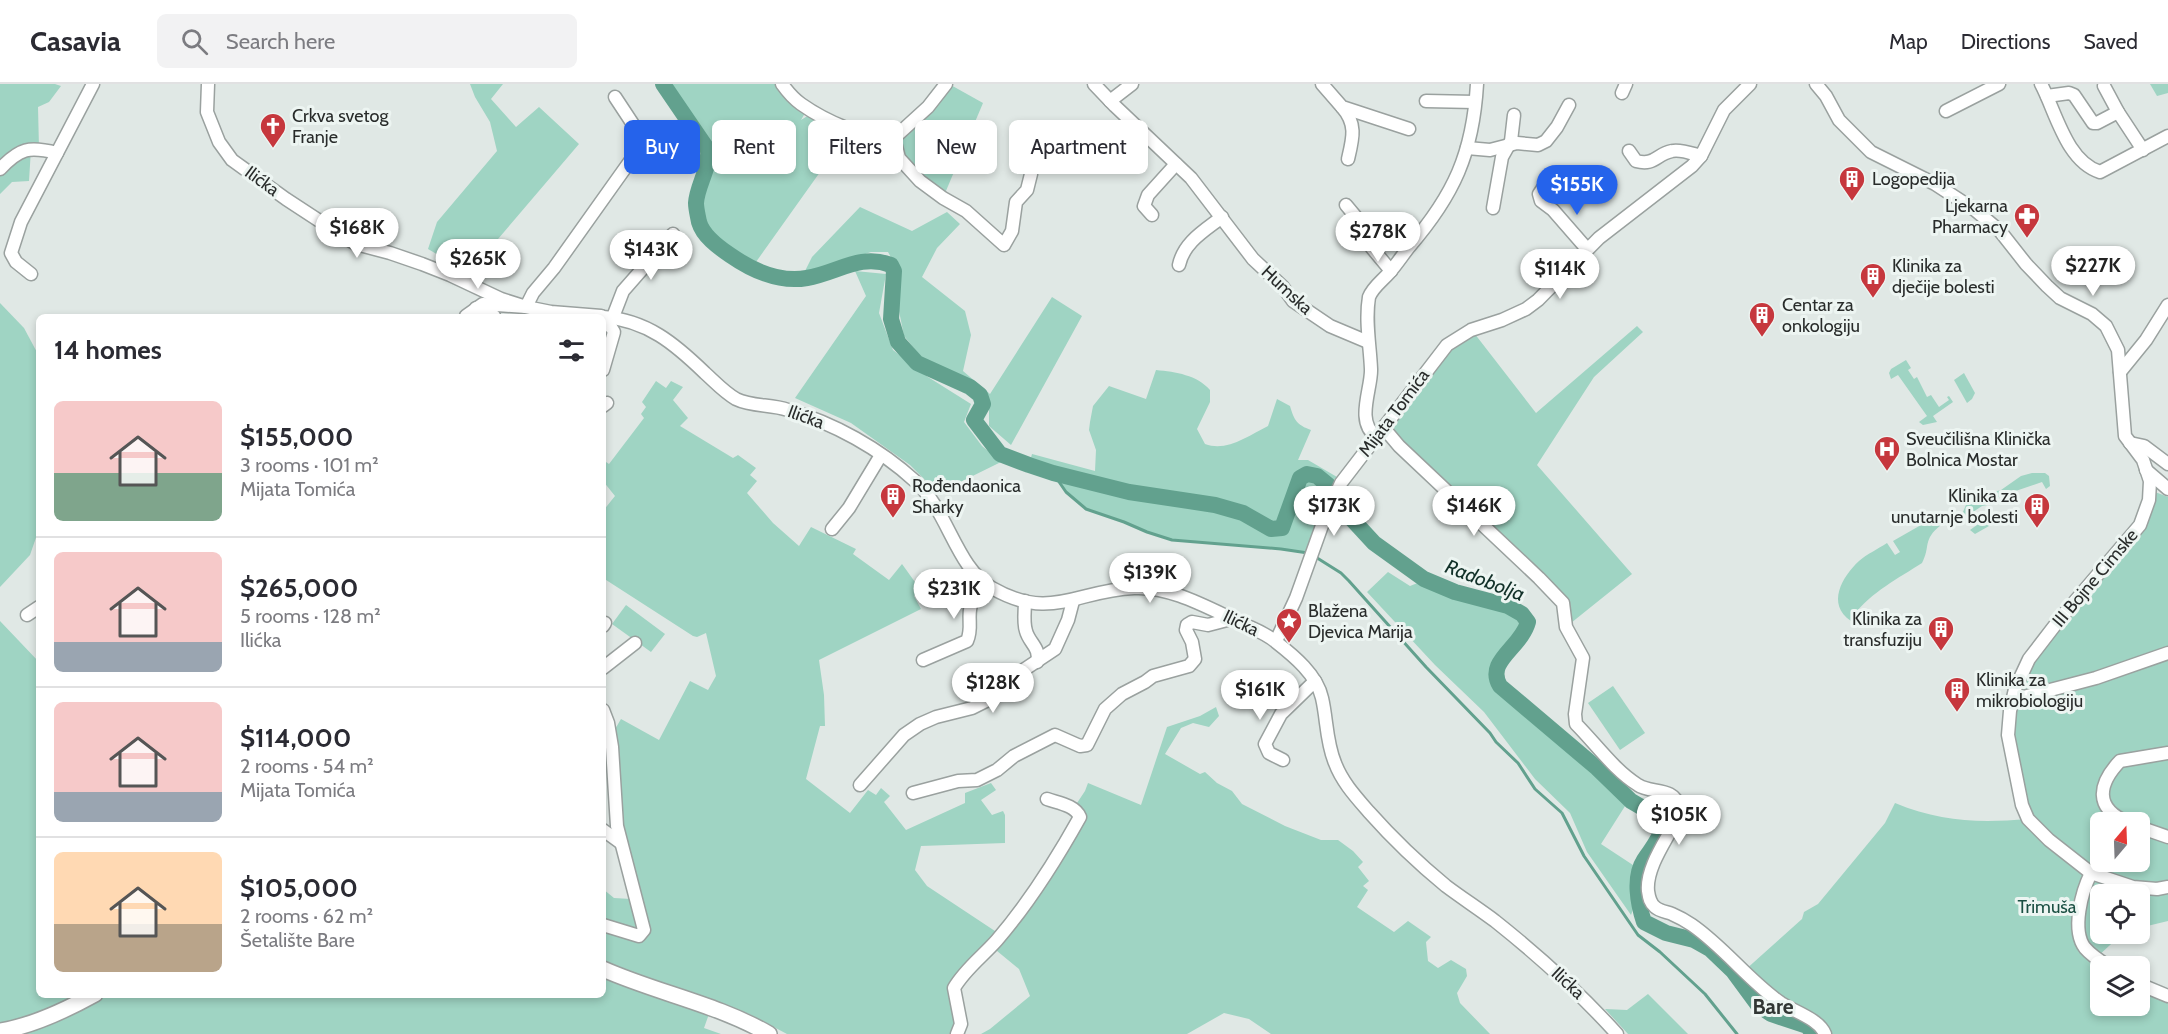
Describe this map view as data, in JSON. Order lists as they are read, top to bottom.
{
  "streets": {
    "street": [
      "Ilićka",
      "Humska",
      "Mijata Tomića",
      "III Bojne Cimske"
    ]
  },
  "crossings": [
    ["Ilićka", "Mijata Tomića"]
  ],
  "districts": ["Bare"],
  "water": ["Radobolja"],
  "parks": ["Trimuša"],
  "places": {
    "church": ["Crkva svetog Franje"],
    "building": [
      "Logopedija",
      "Klinika za dječije bolesti",
      "Centar za onkologiju",
      "Rođendaonica Sharky",
      "Klinika za unutarnje bolesti",
      "Klinika za transfuziju",
      "Klinika za mikrobiologiju"
    ],
    "pharmacy": ["Ljekarna Pharmacy"],
    "hospital": ["Sveučilišna Klinička Bolnica Mostar"],
    "place": ["Blažena Djevica Marija"]
  },
  "north": "top",
  "page": {
    "header": "Casavia",
    "search": "Search here",
    "nav": ["Map", "Directions", "Saved"],
    "chip": [
      "Buy",
      "Rent",
      "Filters",
      "New",
      "Apartment"
    ],
    "price": [
      "$155K",
      "$168K",
      "$278K",
      "$143K",
      "$265K",
      "$227K",
      "$114K",
      "$173K",
      "$146K",
      "$139K",
      "$231K",
      "$128K",
      "$161K",
      "$105K"
    ],
    "heading": "14 homes",
    "list": [
      {
        "name": "$155,000",
        "note": "3 rooms · 101 m² · Mijata Tomića"
      },
      {
        "name": "$265,000",
        "note": "5 rooms · 128 m² · Ilićka"
      },
      {
        "name": "$114,000",
        "note": "2 rooms · 54 m² · Mijata Tomića"
      },
      {
        "name": "$105,000",
        "note": "2 rooms · 62 m² · Šetalište Bare"
      }
    ]
  }
}
